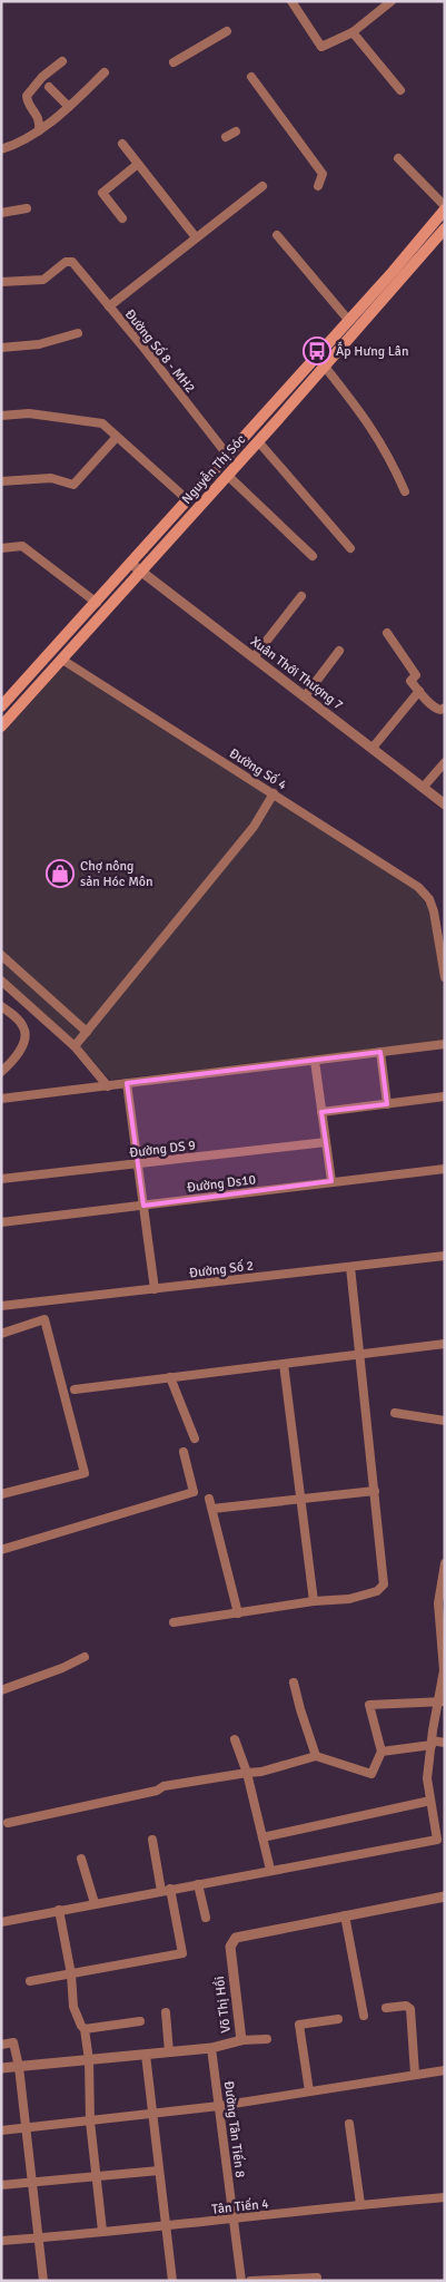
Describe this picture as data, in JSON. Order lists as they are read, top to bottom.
{
  "streets": {
    "main road": ["Nguyễn Thị Sóc"],
    "street": [
      "Đường Số 8 - MH2",
      "Xuân Thới Thượng 7",
      "Đường Số 4",
      "Đường DS 9",
      "Đường Ds10",
      "Đường Số 2",
      "Võ Thị Hồi",
      "Đường Tân Tiến 8",
      "Tân Tiến 4"
    ]
  },
  "crossings": [
    ["Đường Số 8 - MH2", "Nguyễn Thị Sóc"],
    ["Nguyễn Thị Sóc", "Xuân Thới Thượng 7"],
    ["Nguyễn Thị Sóc", "Đường Số 4"],
    ["Võ Thị Hồi", "Đường Tân Tiến 8"],
    ["Đường Tân Tiến 8", "Tân Tiến 4"]
  ],
  "places": {
    "bus stop": ["Ấp Hưng Lân"],
    "shop": ["Chợ nông sản Hóc Môn"]
  }
}
